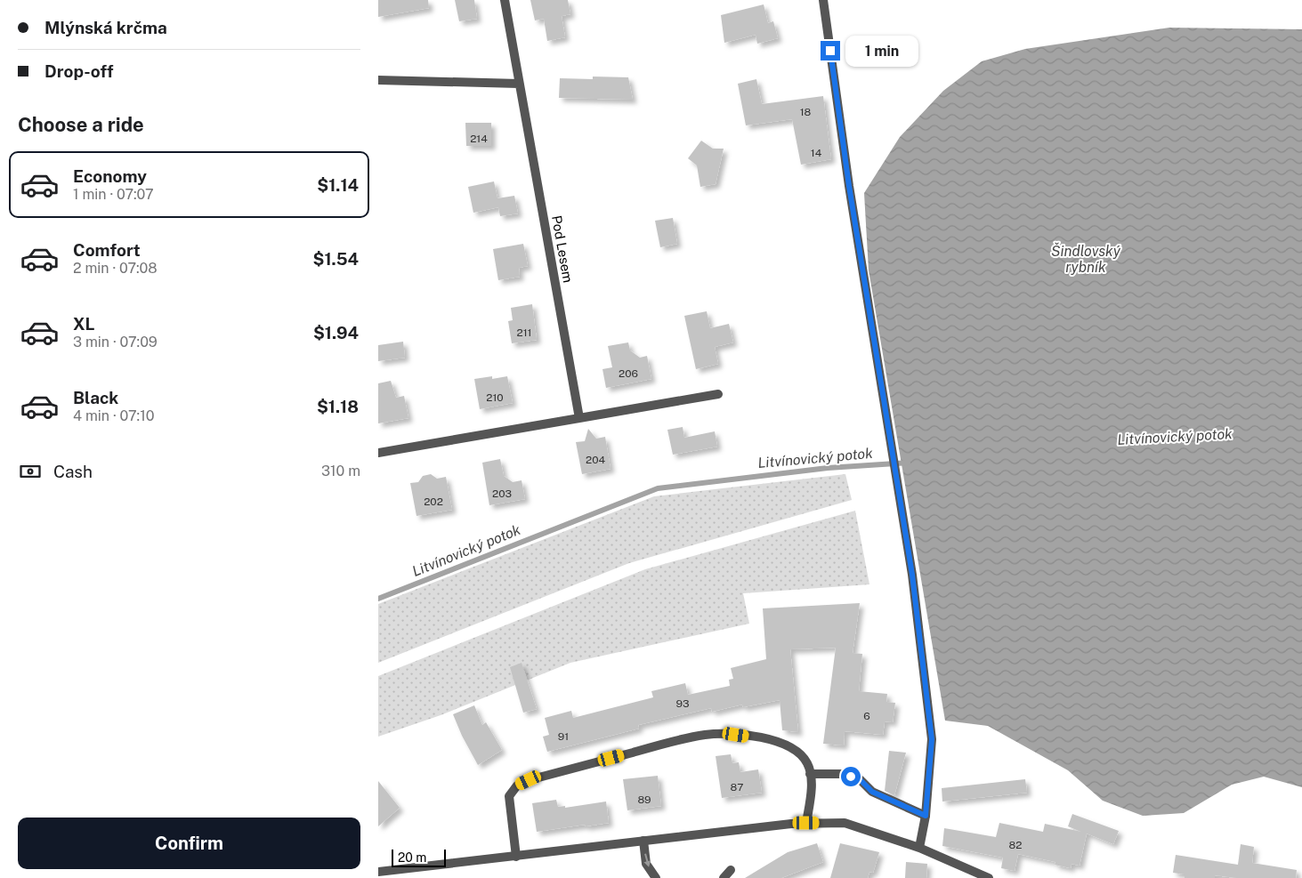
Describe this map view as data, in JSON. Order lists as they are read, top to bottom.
{
  "streets": {
    "street": ["Pod Lesem"]
  },
  "water": ["Šindlovský rybník", "Litvínovický potok"],
  "house_numbers": [
    "18",
    "214",
    "14",
    "211",
    "206",
    "210",
    "204",
    "203",
    "202",
    "93",
    "6",
    "91",
    "87",
    "89",
    "82"
  ],
  "scale_bar": "20 m",
  "page": {
    "banner": ["Mlýnská krčma", "Drop-off"],
    "bubble": "1 min",
    "heading": "Choose a ride",
    "list": [
      {
        "name": "Economy",
        "note": "1 min · 07:07",
        "value": "$1.14"
      },
      {
        "name": "Comfort",
        "note": "2 min · 07:08",
        "value": "$1.54"
      },
      {
        "name": "XL",
        "note": "3 min · 07:09",
        "value": "$1.94"
      },
      {
        "name": "Black",
        "note": "4 min · 07:10",
        "value": "$1.18"
      }
    ],
    "pay": ["Cash", "310 m"],
    "buttons": "Confirm",
    "scale": "20 m"
  }
}
